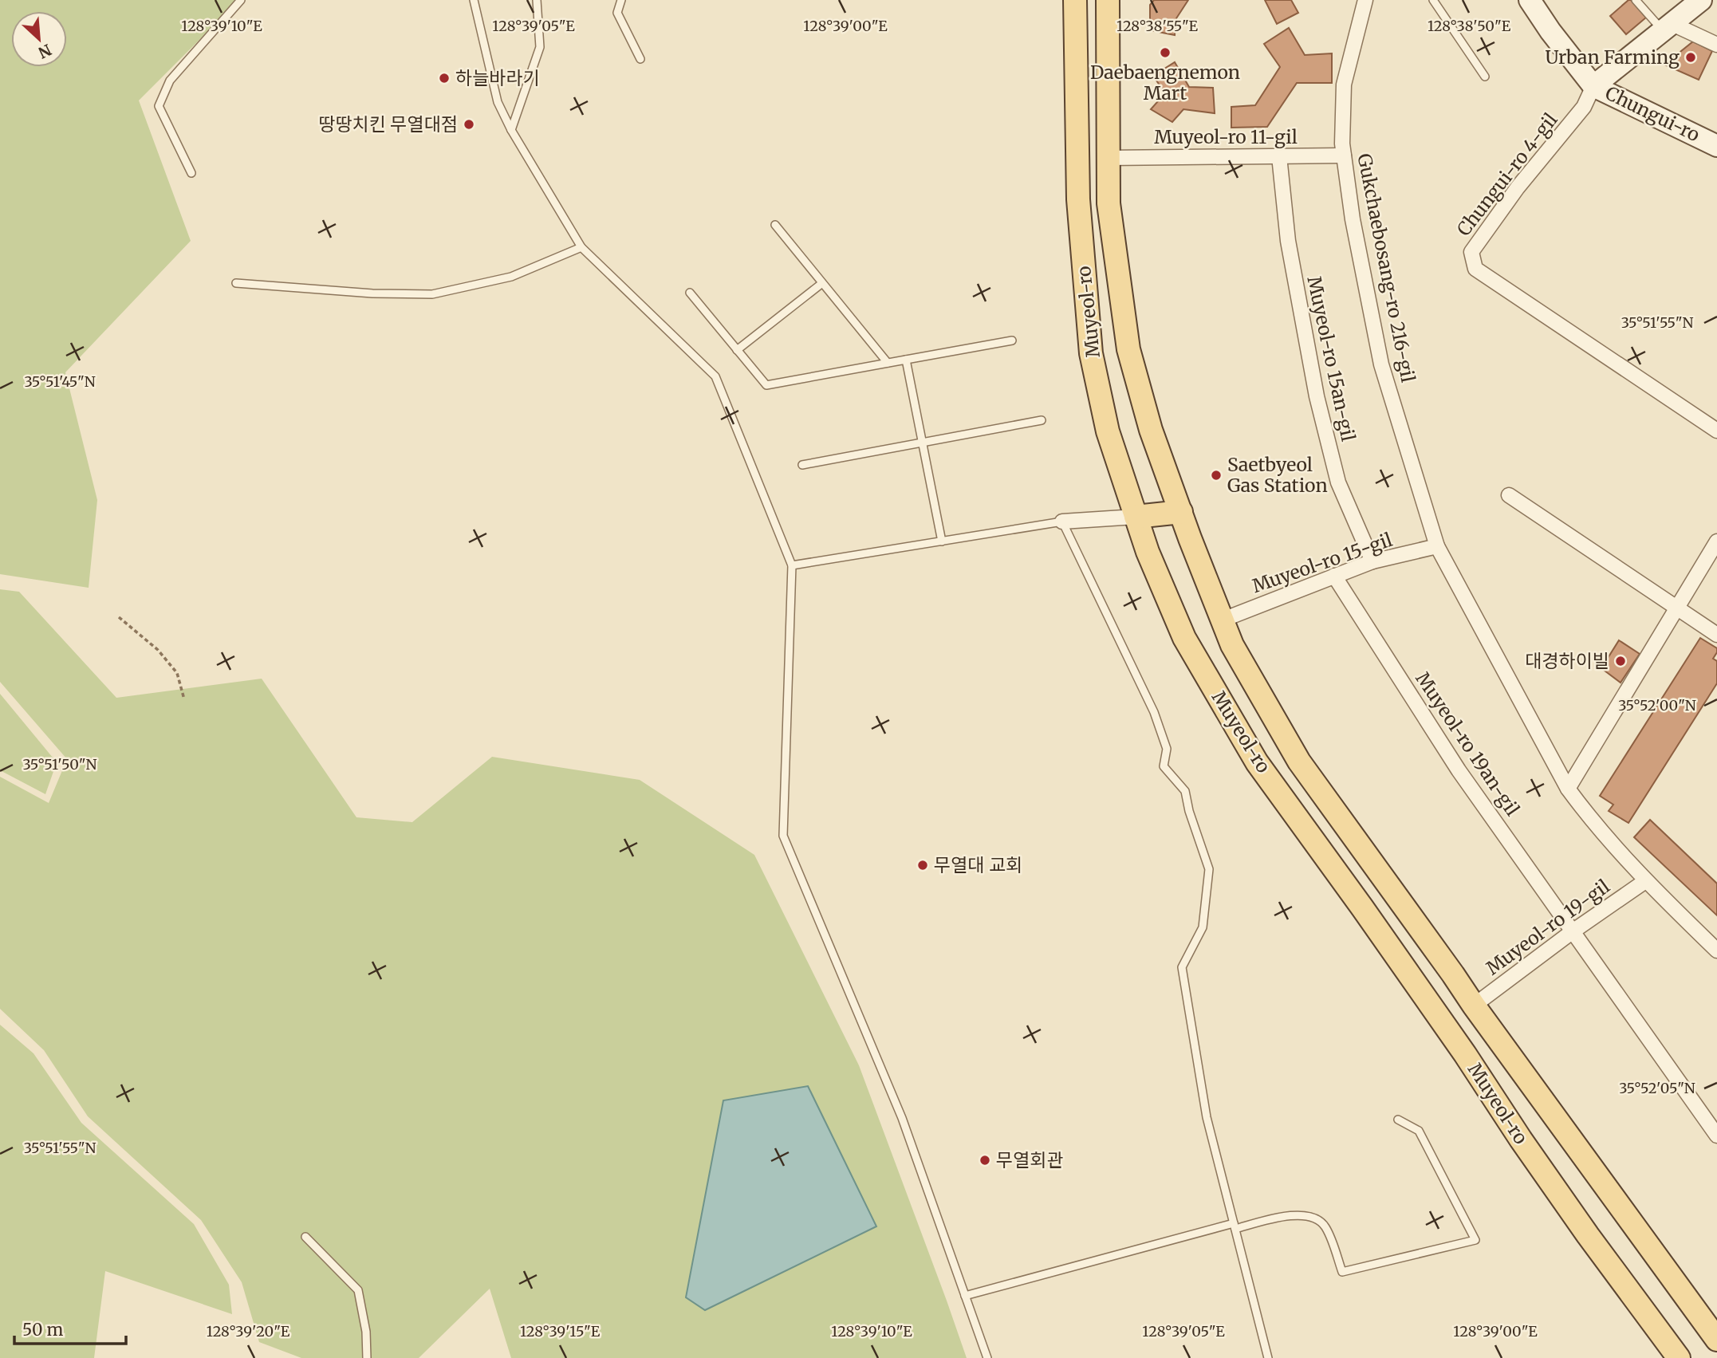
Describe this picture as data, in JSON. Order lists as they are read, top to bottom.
{
  "streets": {
    "main road": ["Muyeol-ro"],
    "street": [
      "Chungui-ro",
      "Muyeol-ro 11-gil",
      "Chungui-ro 4-gil",
      "Gukchaebosang-ro 216-gil",
      "Muyeol-ro 15an-gil",
      "Muyeol-ro 15-gil",
      "Muyeol-ro 19an-gil",
      "Muyeol-ro 19-gil"
    ]
  },
  "crossings": [
    ["Chungui-ro", "Chungui-ro 4-gil"],
    ["Muyeol-ro 11-gil", "Gukchaebosang-ro 216-gil"],
    ["Muyeol-ro 11-gil", "Muyeol-ro"],
    ["Muyeol-ro 11-gil", "Muyeol-ro 15an-gil"],
    ["Gukchaebosang-ro 216-gil", "Muyeol-ro 15-gil"],
    ["Gukchaebosang-ro 216-gil", "Muyeol-ro 19-gil"],
    ["Muyeol-ro", "Muyeol-ro 15-gil"],
    ["Muyeol-ro", "Muyeol-ro 19-gil"],
    ["Muyeol-ro 15an-gil", "Muyeol-ro 15-gil"],
    ["Muyeol-ro 15-gil", "Muyeol-ro 19an-gil"],
    ["Muyeol-ro 19an-gil", "Muyeol-ro 19-gil"]
  ],
  "places": [
    "Daebaengnemon Mart",
    "Urban Farming",
    "하늘바라기",
    "땅땅치킨 무열대점",
    "Saetbyeol Gas Station",
    "대경하이빌",
    "무열대 교회",
    "무열회관"
  ],
  "scale_bar": "50 m",
  "north": "bottom right",
  "coordinates": [
    "128°39'10\"E",
    "128°39'05\"E",
    "128°39'00\"E",
    "128°38'55\"E",
    "128°38'50\"E",
    "35°51'55\"N",
    "35°51'45\"N",
    "35°52'00\"N",
    "35°51'50\"N",
    "35°52'05\"N",
    "128°39'20\"E",
    "128°39'15\"E"
  ]
}
